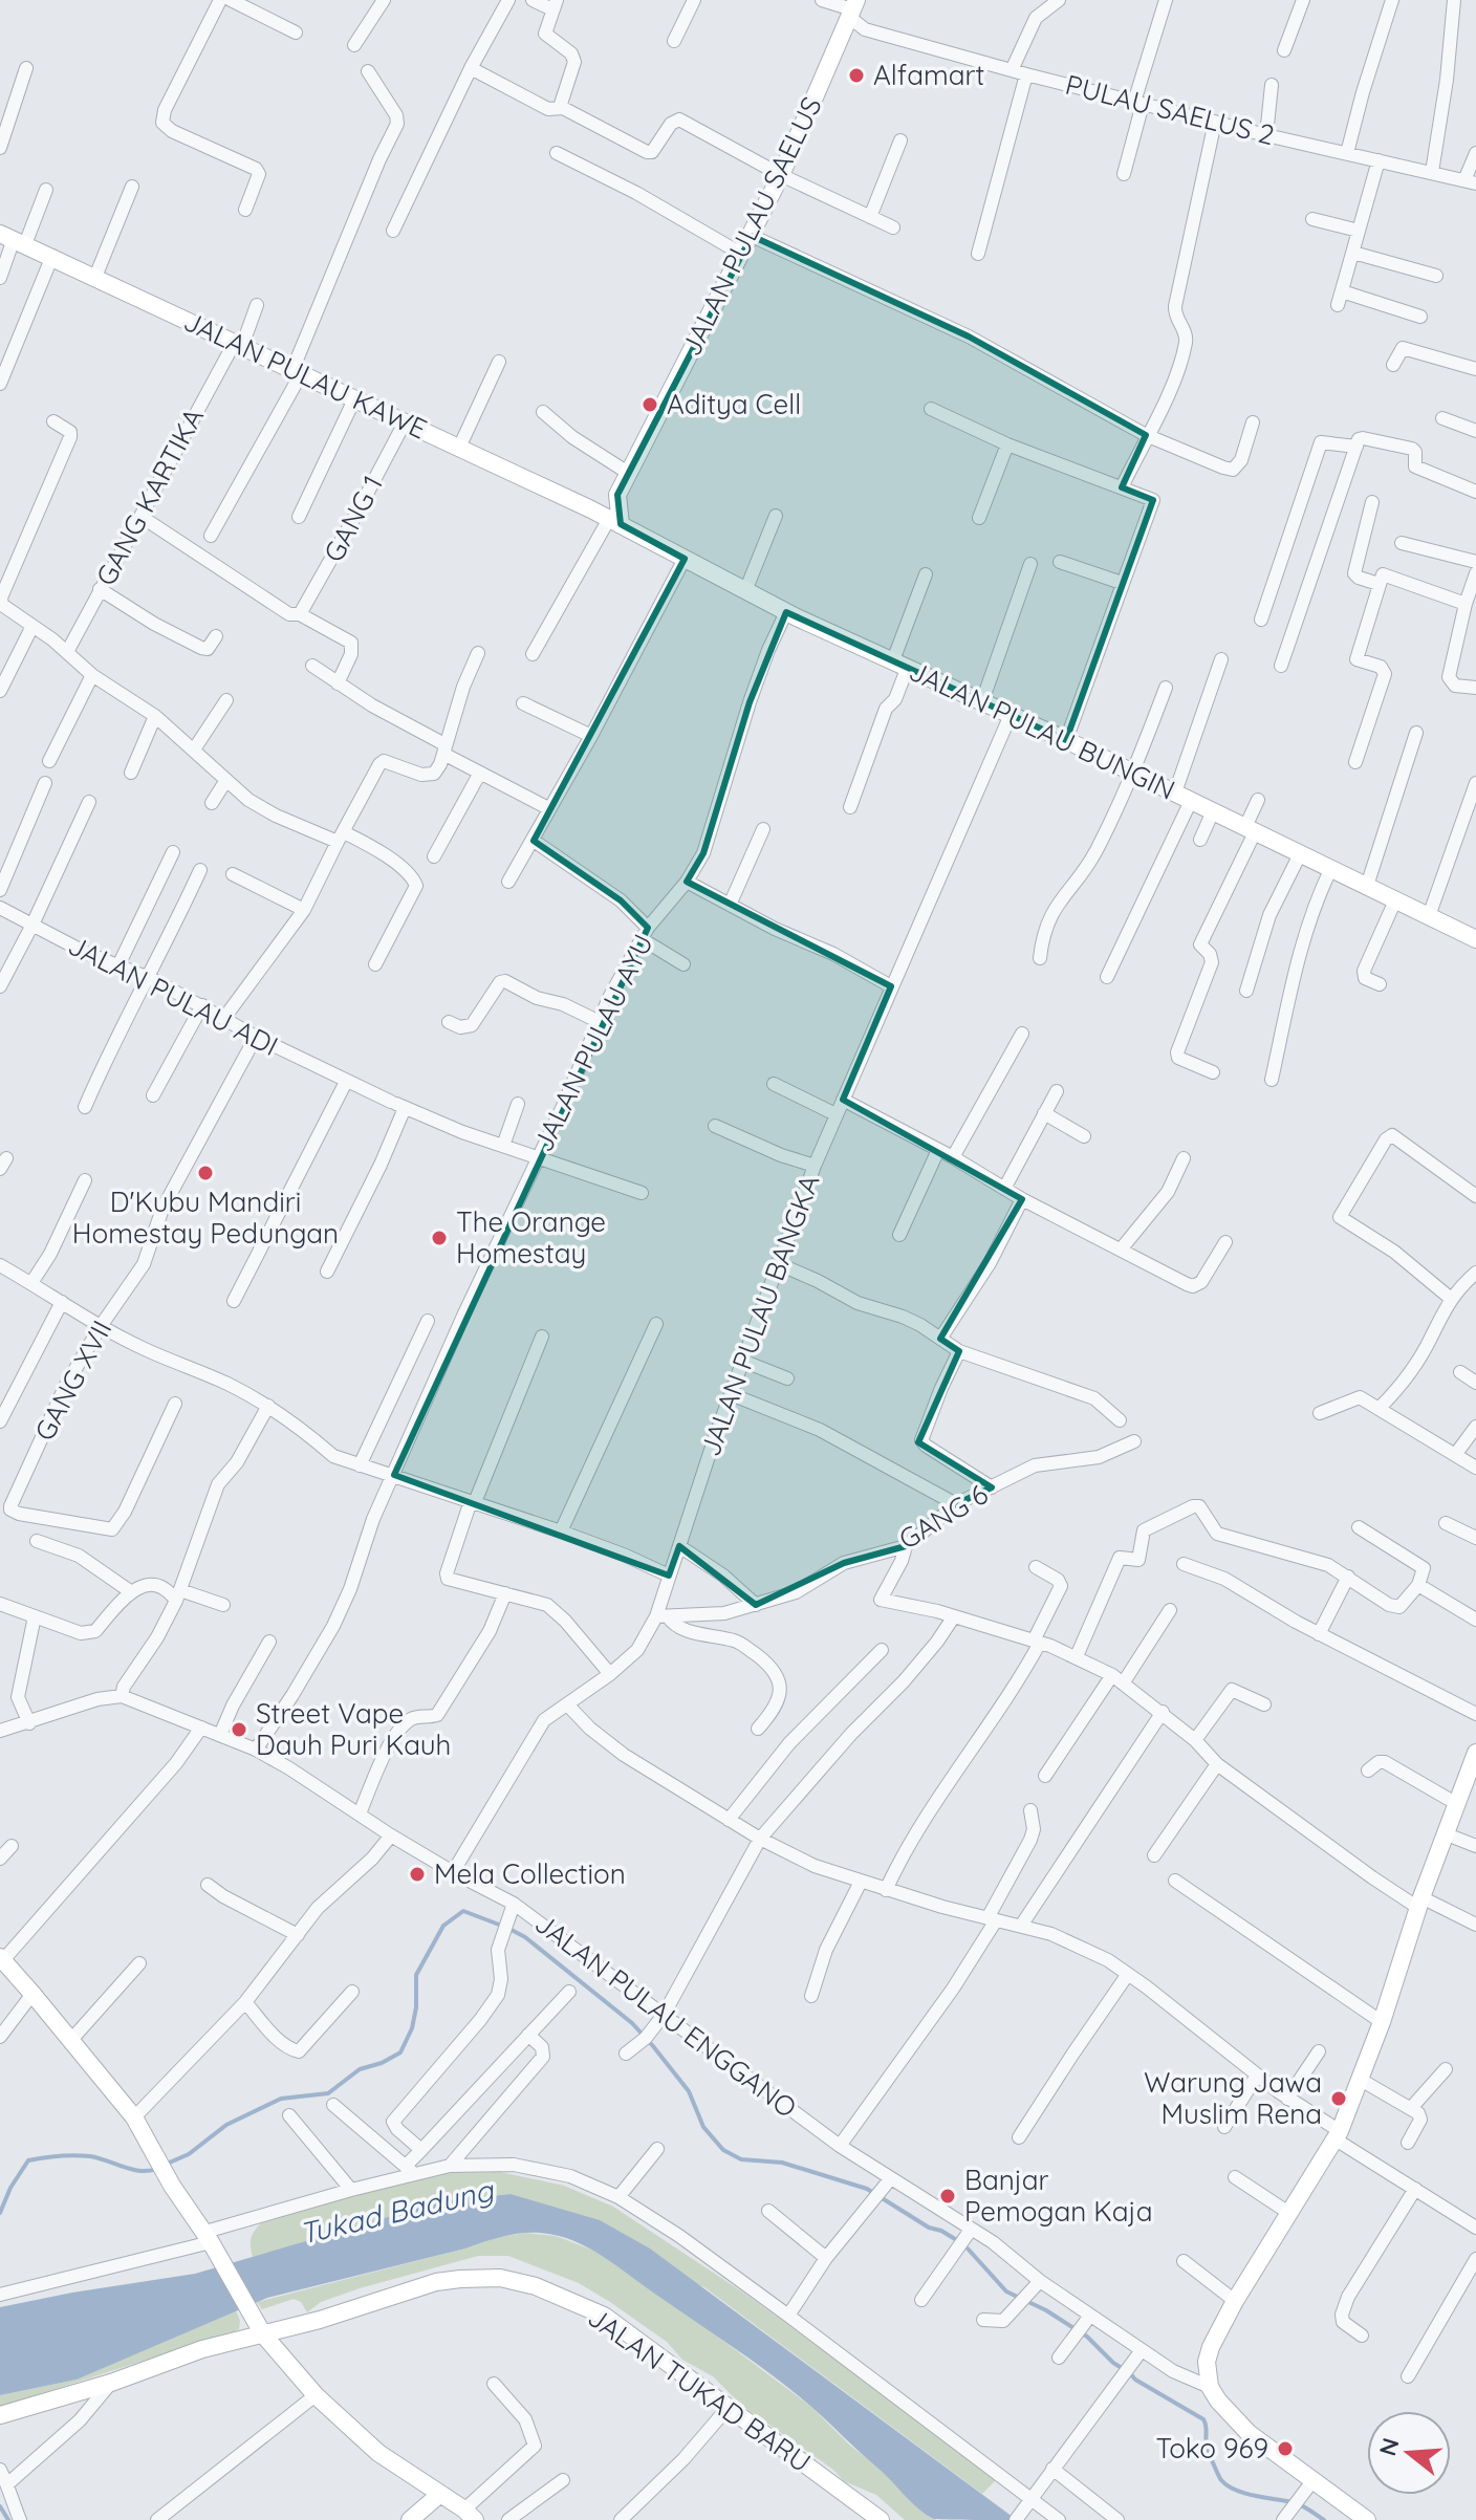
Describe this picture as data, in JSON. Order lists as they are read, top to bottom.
{
  "streets": {
    "street": [
      "PULAU SAELUS 2",
      "JALAN PULAU SAELUS",
      "JALAN PULAU KAWE",
      "GANG KARTIKA",
      "GANG 1",
      "JALAN PULAU BUNGIN",
      "JALAN PULAU ADI",
      "JALAN PULAU AYU",
      "JALAN PULAU BANGKA",
      "GANG XVII",
      "GANG 6",
      "JALAN PULAU ENGGANO",
      "JALAN TUKAD BARU"
    ]
  },
  "crossings": [
    ["PULAU SAELUS 2", "JALAN PULAU SAELUS"],
    ["JALAN PULAU KAWE", "GANG KARTIKA"],
    ["JALAN PULAU KAWE", "GANG 1"],
    ["JALAN PULAU KAWE", "JALAN PULAU BUNGIN"],
    ["JALAN PULAU BUNGIN", "JALAN PULAU AYU"],
    ["JALAN PULAU BUNGIN", "JALAN PULAU BANGKA"],
    ["JALAN PULAU ADI", "JALAN PULAU AYU"],
    ["JALAN PULAU ADI", "GANG XVII"],
    ["JALAN PULAU AYU", "JALAN PULAU ENGGANO"],
    ["JALAN PULAU BANGKA", "GANG 6"],
    ["JALAN PULAU BANGKA", "JALAN PULAU ENGGANO"]
  ],
  "water": ["Tukad Badung"],
  "places": [
    "Alfamart",
    "Aditya Cell",
    "D'Kubu Mandiri Homestay Pedungan",
    "The Orange Homestay",
    "Street Vape Dauh Puri Kauh",
    "Mela Collection",
    "Warung Jawa Muslim Rena",
    "Banjar Pemogan Kaja",
    "Toko 969"
  ],
  "north": "left"
}
